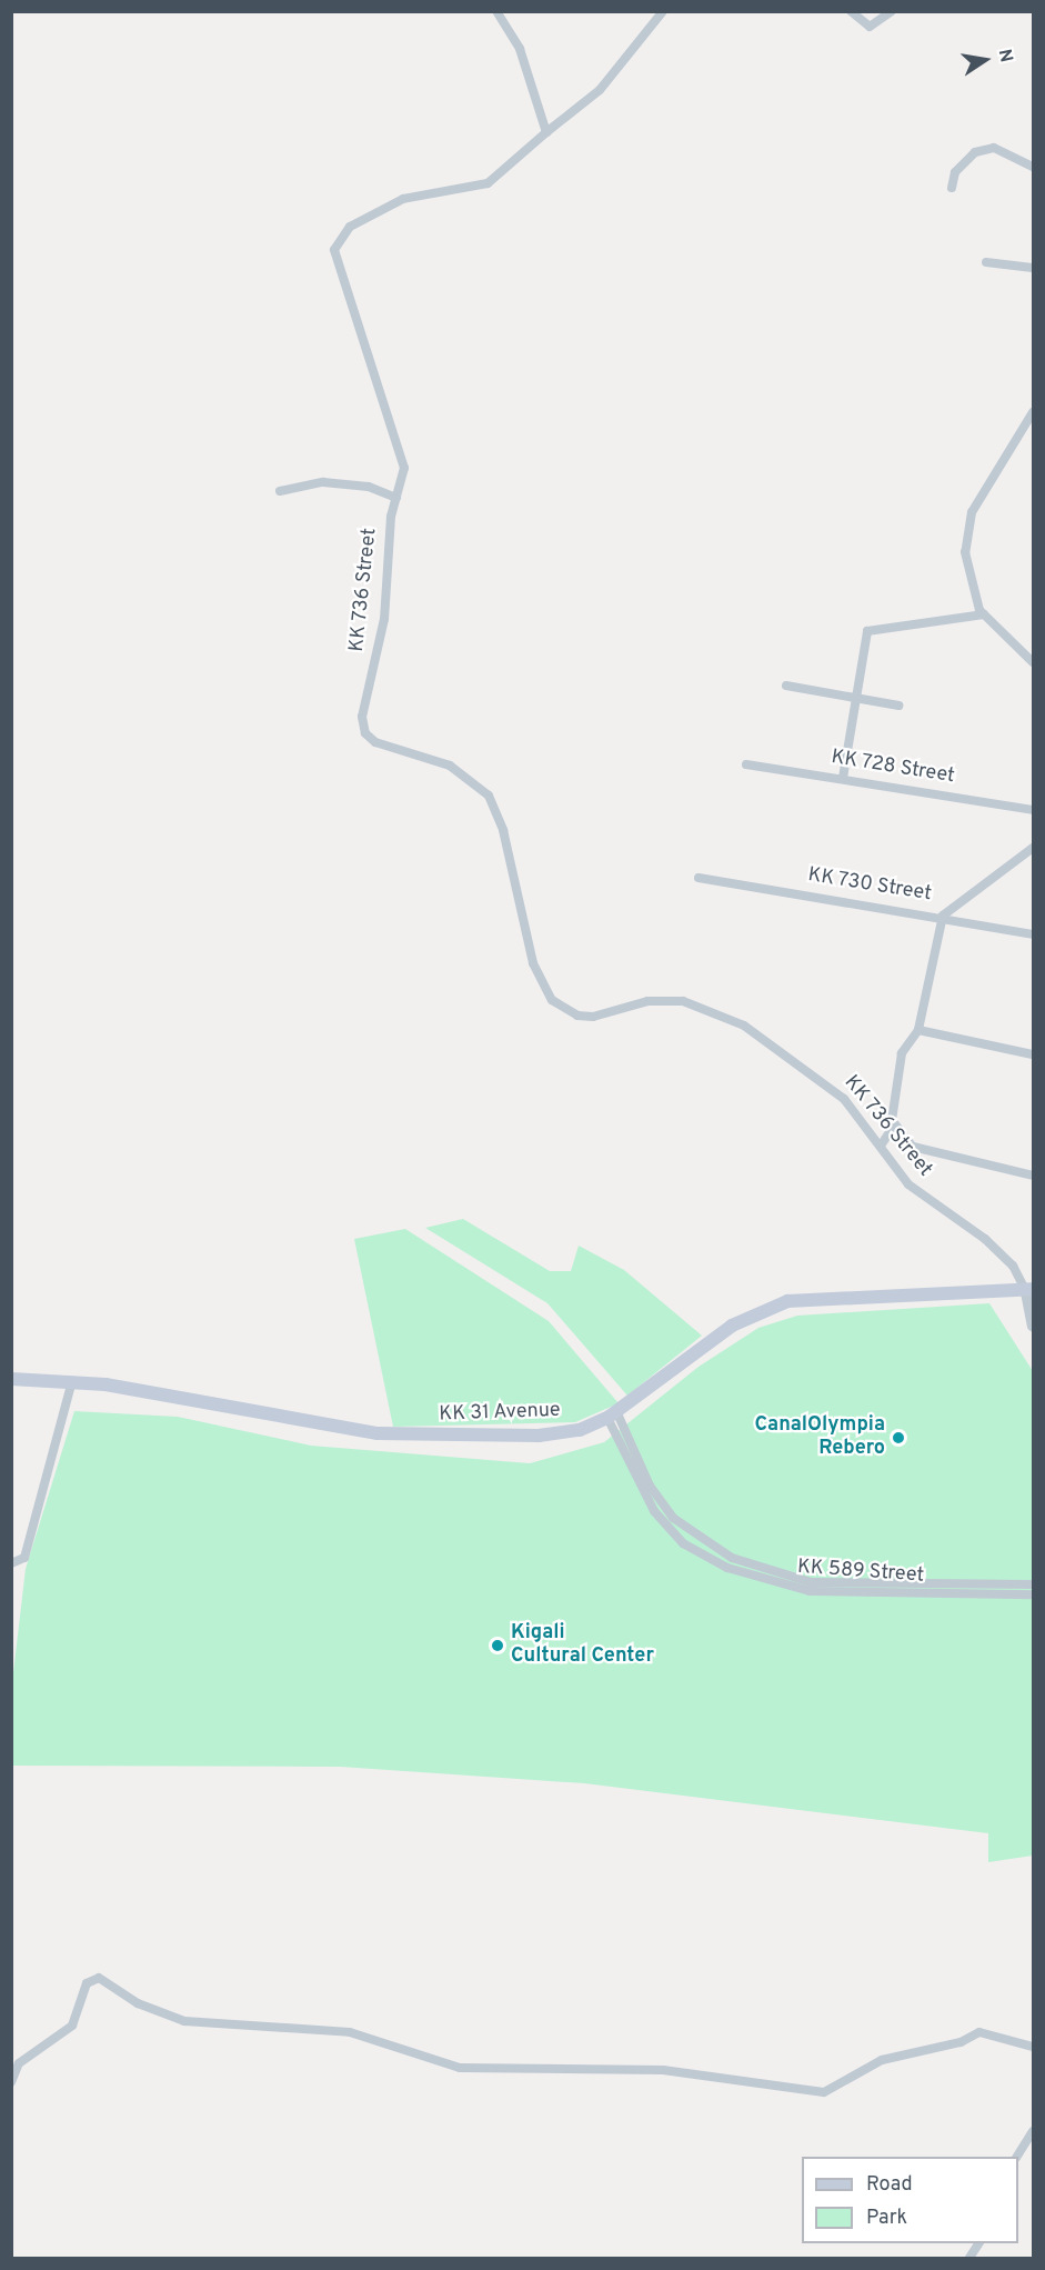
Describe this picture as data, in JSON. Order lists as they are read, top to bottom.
{
  "streets": {
    "main road": ["KK 31 Avenue"],
    "street": [
      "KK 736 Street",
      "KK 728 Street",
      "KK 730 Street",
      "KK 589 Street"
    ]
  },
  "crossings": [
    ["KK 736 Street", "KK 31 Avenue"],
    ["KK 31 Avenue", "KK 589 Street"]
  ],
  "places": ["CanalOlympia Rebero", "Kigali Cultural Center"],
  "legend": ["Road", "Park"],
  "north": "right"
}
